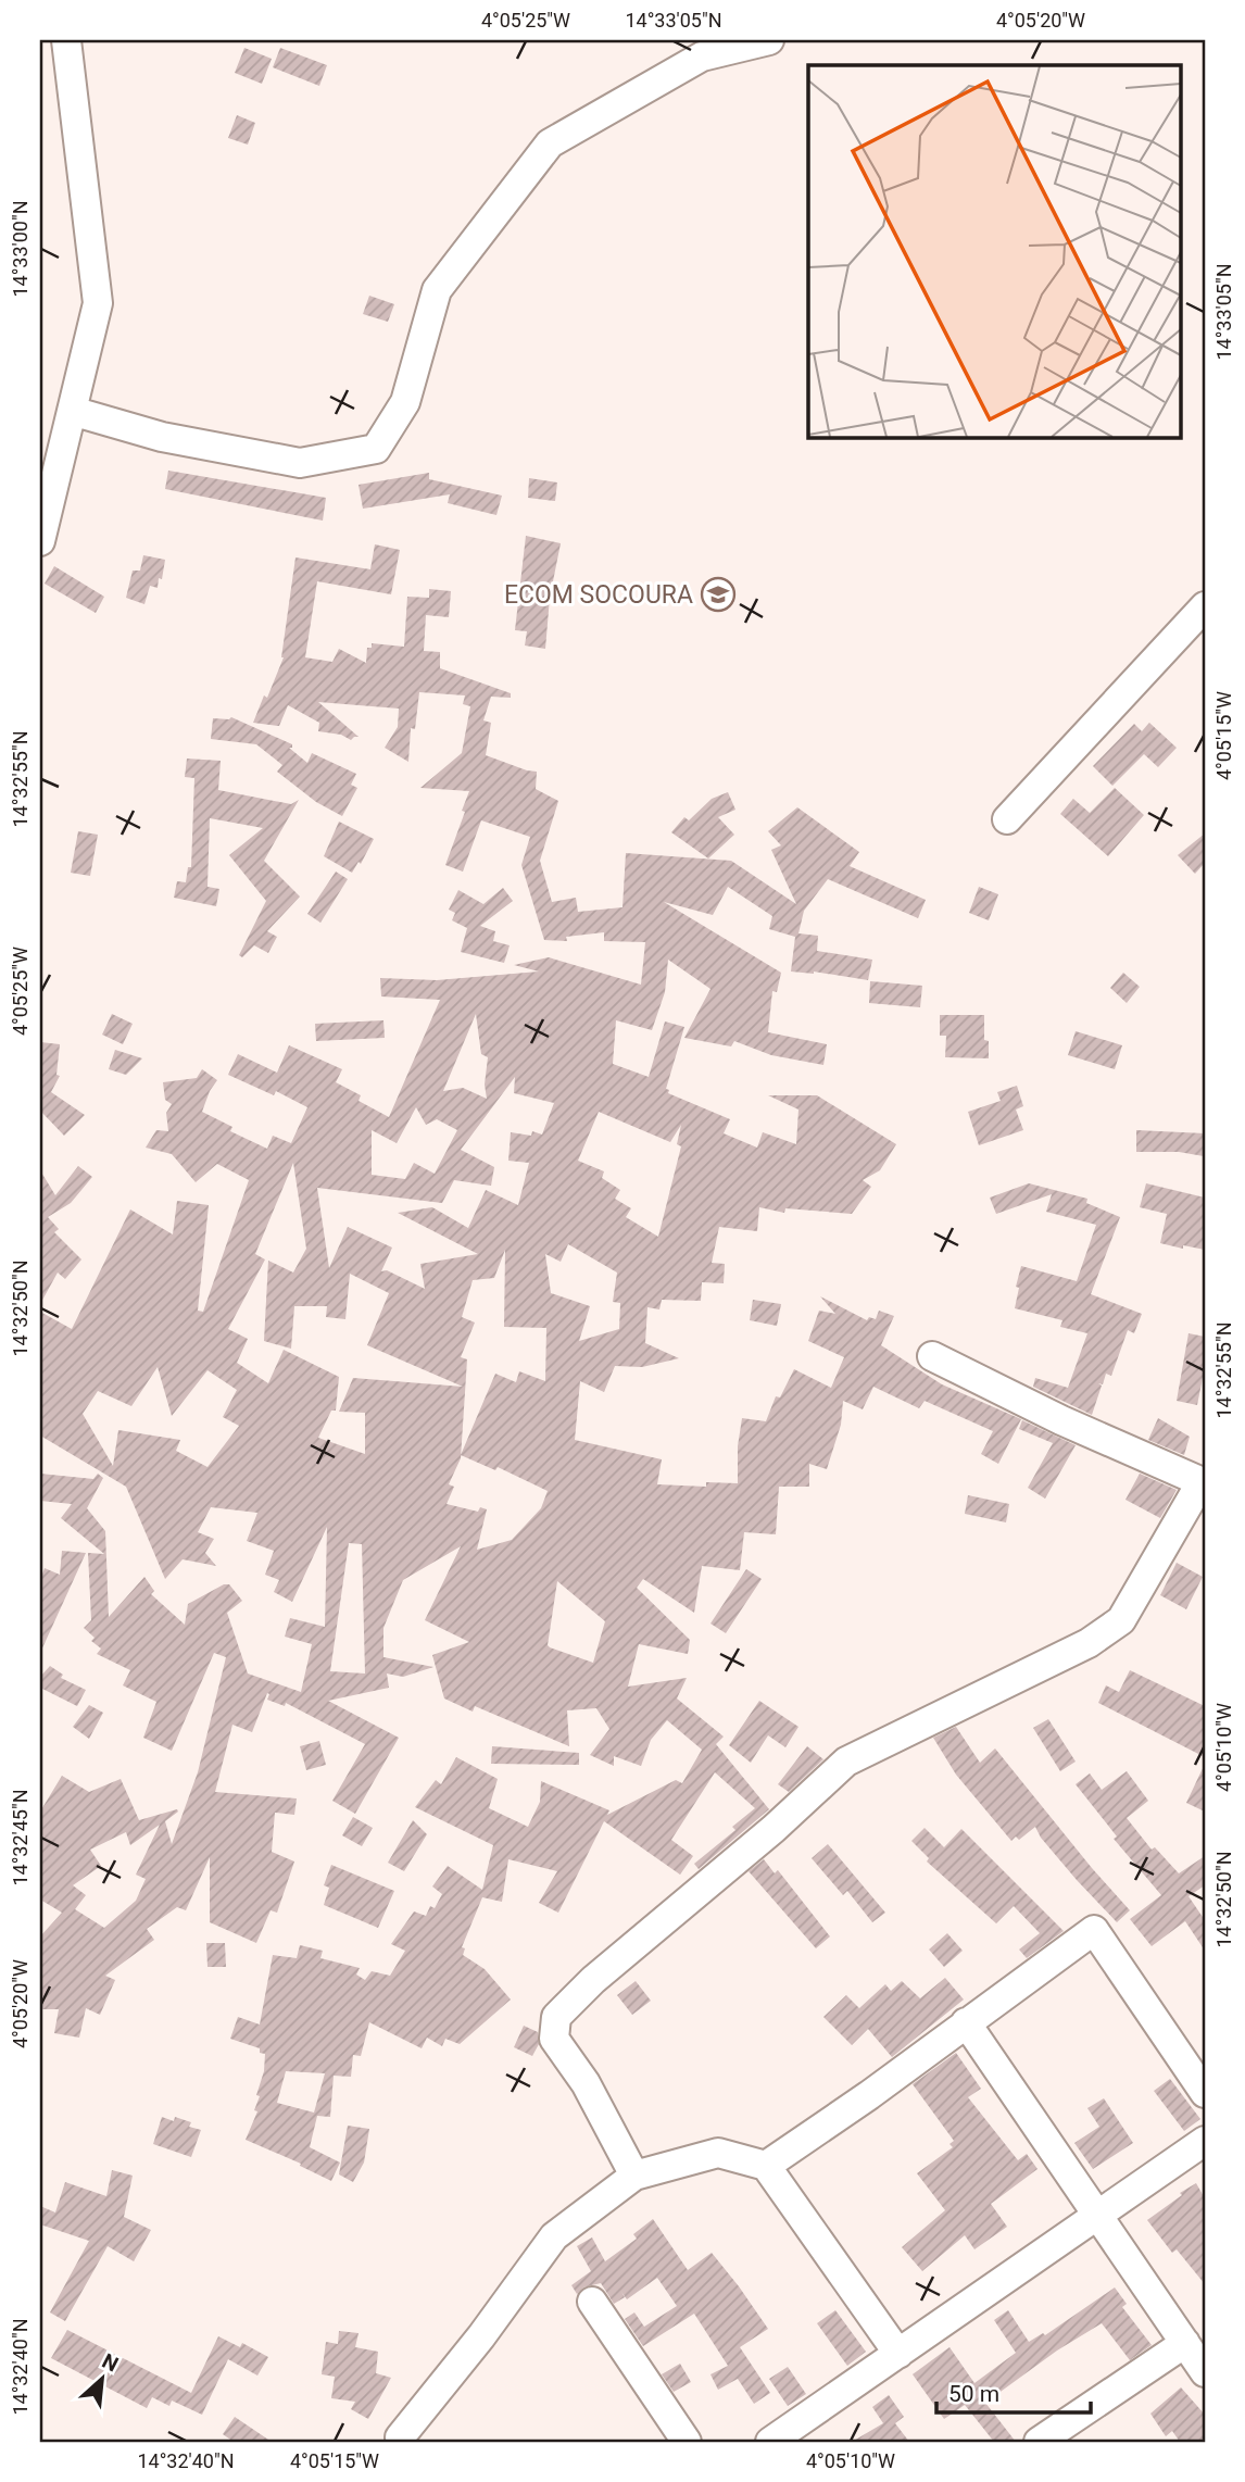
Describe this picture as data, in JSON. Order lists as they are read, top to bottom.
{
  "places": {
    "school or university": ["ECOM SOCOURA"]
  },
  "scale_bar": "50 m",
  "north": "top right",
  "coordinates": [
    "4°05'25\"W",
    "14°33'05\"N",
    "4°05'20\"W",
    "14°33'00\"N",
    "4°05'15\"W",
    "14°32'55\"N",
    "14°32'50\"N",
    "4°05'10\"W",
    "14°32'45\"N",
    "14°32'40\"N"
  ]
}
